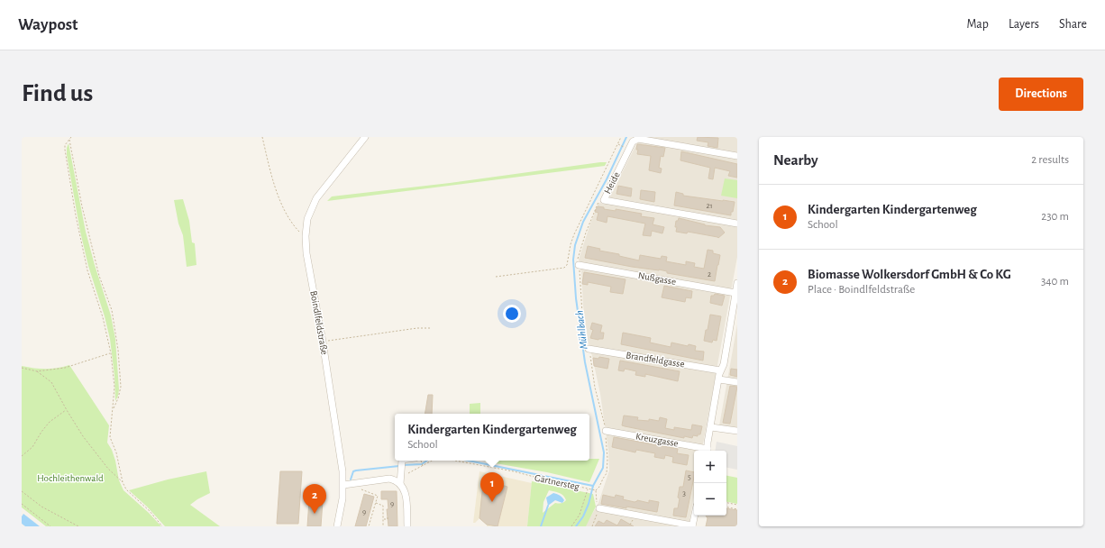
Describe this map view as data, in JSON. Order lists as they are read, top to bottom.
{
  "streets": {
    "street": [
      "Heide",
      "Nußgasse",
      "Boindlfeldstraße",
      "Brandfeldgasse",
      "Kreuzgasse"
    ],
    "path": ["Gärtnersteg"]
  },
  "water": ["Mühlbach"],
  "parks": ["Hochleithenwald"],
  "house_numbers": [
    "21",
    "2",
    "5",
    "3",
    "9",
    "9"
  ],
  "page": {
    "header": "Waypost",
    "nav": ["Map", "Layers", "Share"],
    "buttons": "Directions",
    "title": "Find us",
    "heading": ["Nearby", "2 results"],
    "list": [
      {
        "mark": "1",
        "name": "Kindergarten Kindergartenweg",
        "note": "School",
        "value": "230 m"
      },
      {
        "mark": "2",
        "name": "Biomasse Wolkersdorf GmbH & Co KG",
        "note": "Place · Boindlfeldstraße",
        "value": "340 m"
      }
    ],
    "popup": ["Kindergarten Kindergartenweg", "School"],
    "map_buttons": ["+", "−"],
    "pins": ["1", "2"]
  }
}
